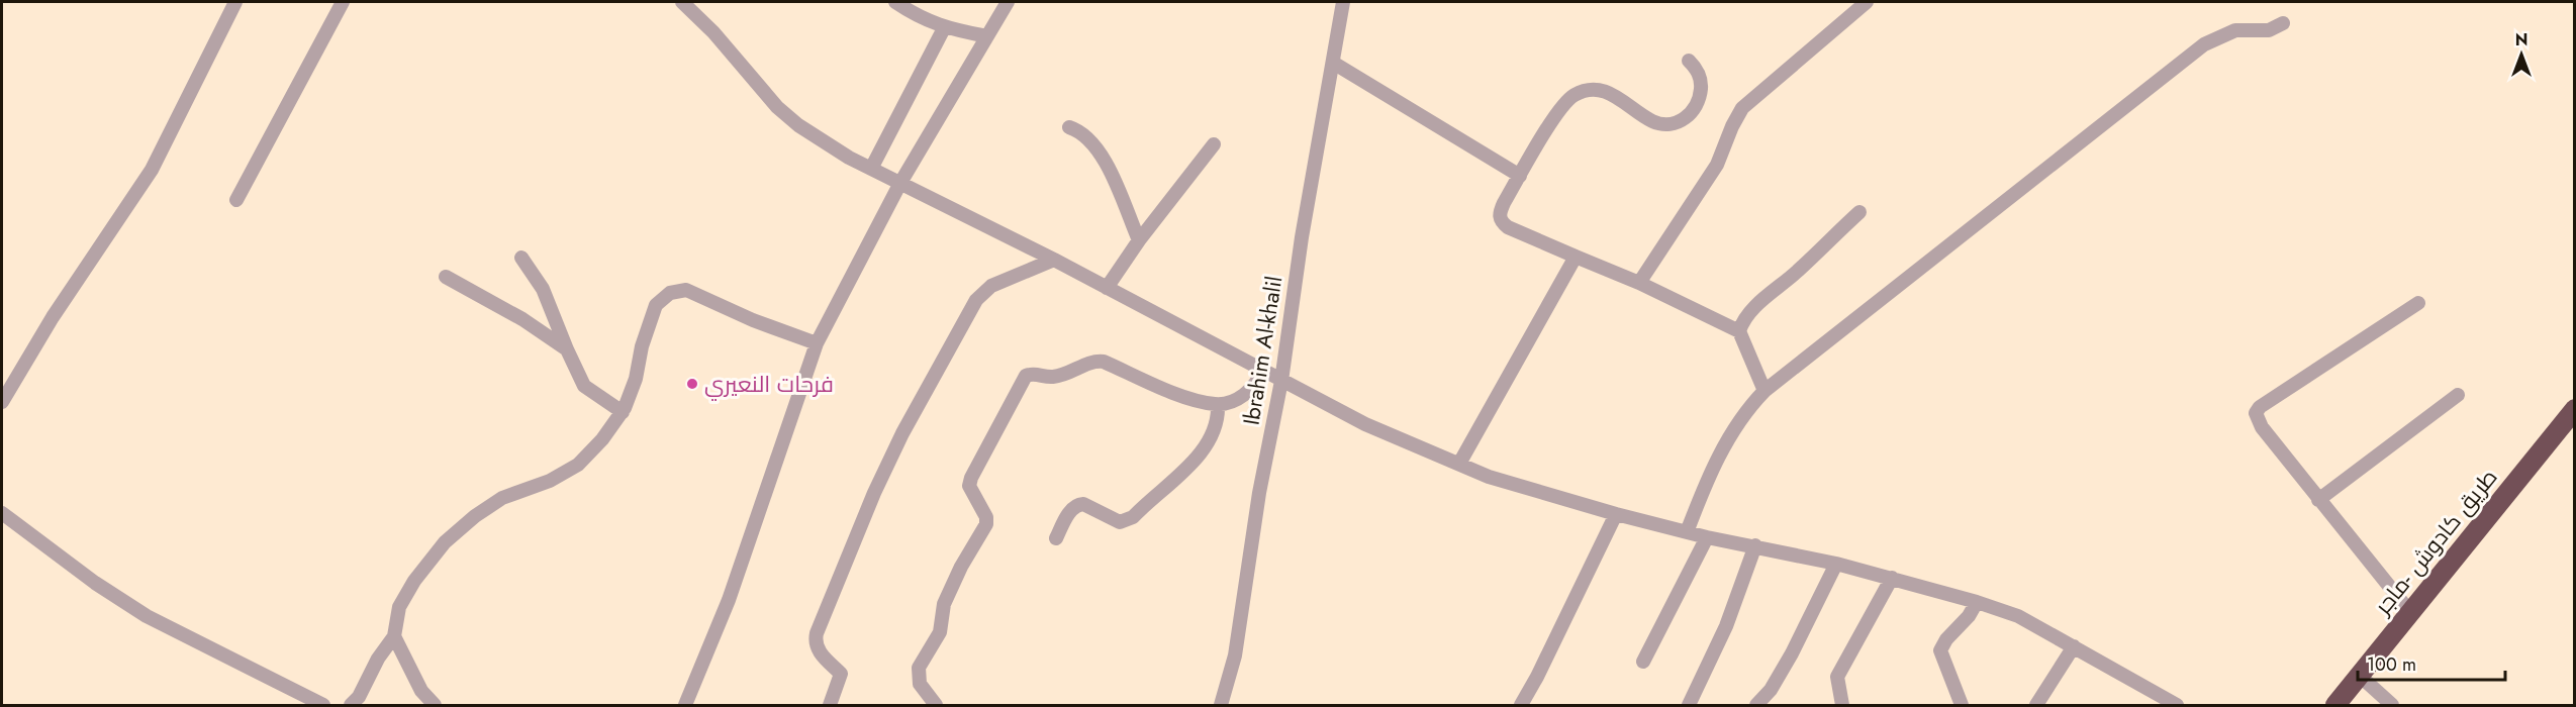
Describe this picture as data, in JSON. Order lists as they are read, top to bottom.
{
  "streets": {
    "highway": ["طريق كادوش -ماجر"],
    "street": ["Ibrahim Al-khalil"]
  },
  "places": ["فرحات النعيري"],
  "scale_bar": "100 m",
  "north": "top"
}
